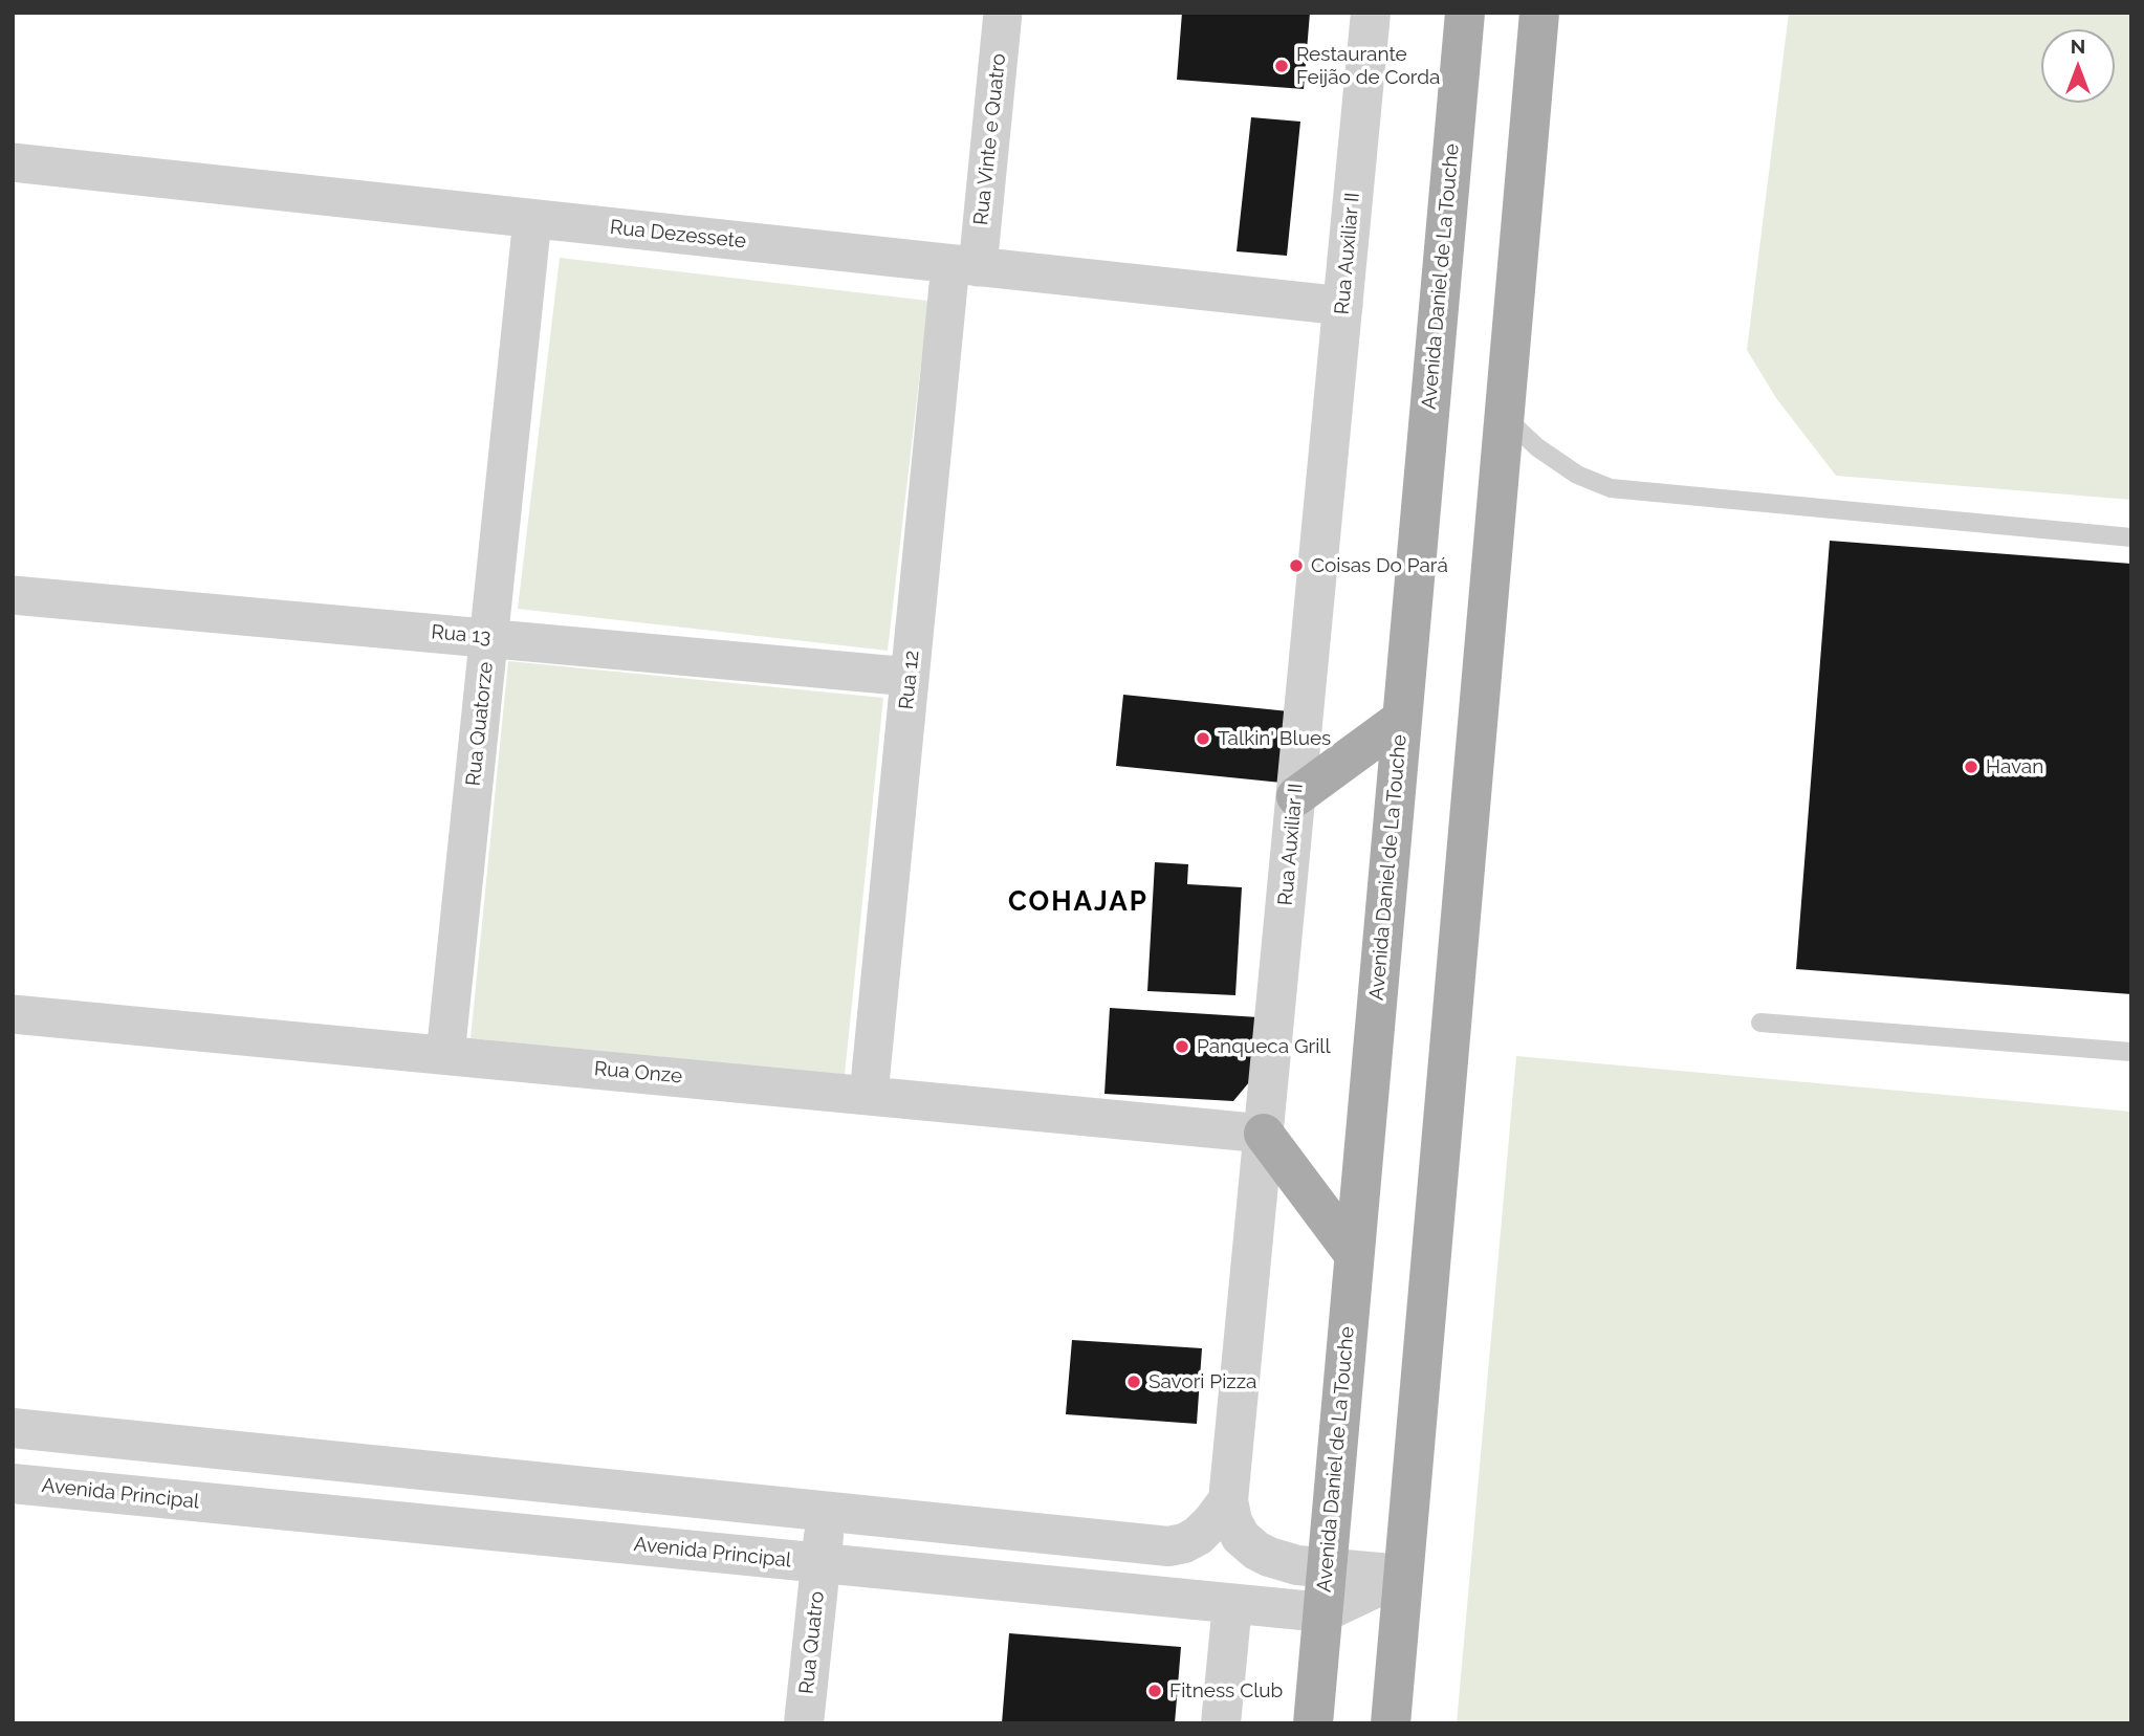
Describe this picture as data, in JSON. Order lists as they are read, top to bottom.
{
  "streets": {
    "main road": ["Avenida Daniel de La Touche"],
    "street": [
      "Rua Vinte e Quatro",
      "Rua Dezessete",
      "Rua Auxiliar II",
      "Rua 13",
      "Rua 12",
      "Rua Quatorze",
      "Rua Onze",
      "Avenida Principal",
      "Rua Quatro"
    ]
  },
  "crossings": [
    ["Rua Vinte e Quatro", "Rua Dezessete"],
    ["Rua Vinte e Quatro", "Rua 12"],
    ["Rua Dezessete", "Rua Auxiliar II"],
    ["Rua Dezessete", "Rua 12"],
    ["Rua Dezessete", "Rua Quatorze"],
    ["Rua Auxiliar II", "Avenida Daniel de La Touche"],
    ["Rua Auxiliar II", "Rua Onze"],
    ["Avenida Daniel de La Touche", "Avenida Principal"],
    ["Rua 13", "Rua 12"],
    ["Rua 13", "Rua Quatorze"],
    ["Rua 12", "Rua Onze"],
    ["Rua Quatorze", "Rua Onze"],
    ["Avenida Principal", "Rua Quatro"]
  ],
  "districts": ["COHAJAP"],
  "places": [
    "Restaurante Feijão de Corda",
    "Coisas Do Pará",
    "Talkin' Blues",
    "Havan",
    "Panqueca Grill",
    "Savori Pizza",
    "Fitness Club"
  ],
  "north": "top"
}
